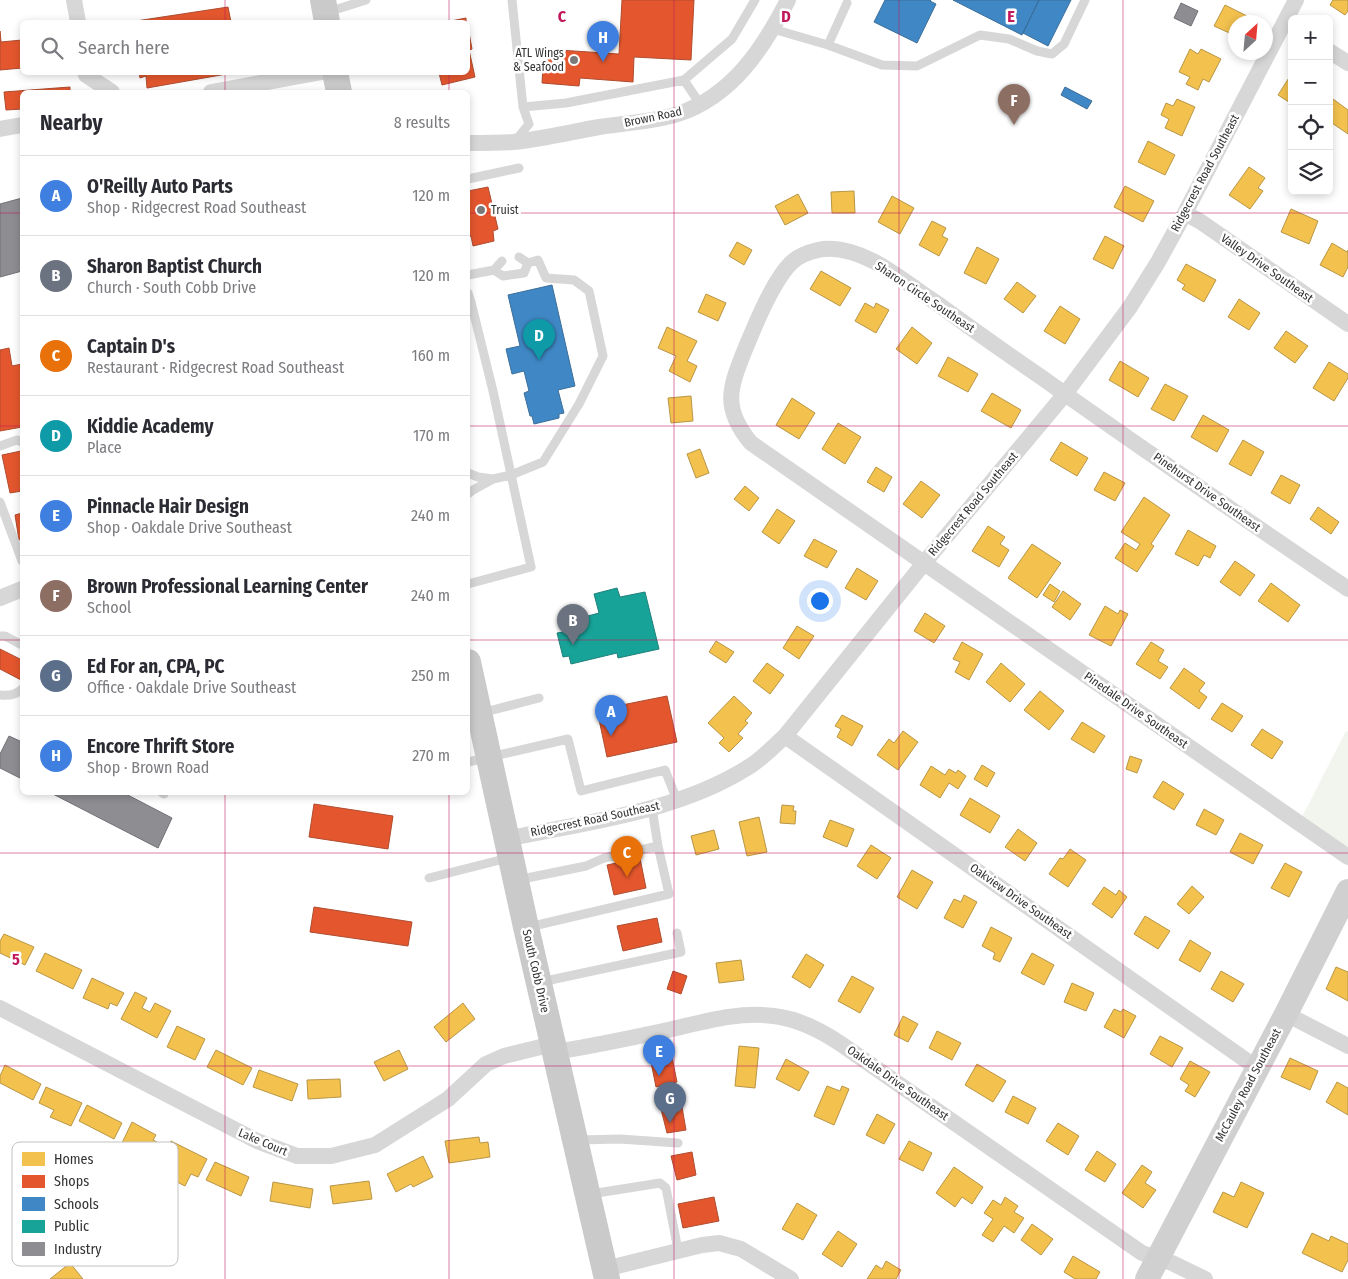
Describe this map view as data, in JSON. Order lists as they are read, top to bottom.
{
  "streets": {
    "main road": ["South Cobb Drive"],
    "street": [
      "Brown Road",
      "Ridgecrest Road Southeast",
      "Valley Drive Southeast",
      "Sharon Circle Southeast",
      "Pinehurst Drive Southeast",
      "Pinedale Drive Southeast",
      "Oakview Drive Southeast",
      "Oakdale Drive Southeast",
      "McCauley Road Southeast",
      "Lake Court"
    ]
  },
  "crossings": [
    ["Ridgecrest Road Southeast", "Valley Drive Southeast"],
    ["Ridgecrest Road Southeast", "Sharon Circle Southeast"],
    ["Ridgecrest Road Southeast", "Pinehurst Drive Southeast"],
    ["Ridgecrest Road Southeast", "Pinedale Drive Southeast"],
    ["Ridgecrest Road Southeast", "Oakview Drive Southeast"],
    ["Ridgecrest Road Southeast", "South Cobb Drive"],
    ["Sharon Circle Southeast", "Pinehurst Drive Southeast"],
    ["Sharon Circle Southeast", "Pinedale Drive Southeast"],
    ["Oakview Drive Southeast", "McCauley Road Southeast"],
    ["South Cobb Drive", "Oakdale Drive Southeast"],
    ["South Cobb Drive", "Lake Court"],
    ["Oakdale Drive Southeast", "McCauley Road Southeast"],
    ["Oakdale Drive Southeast", "Lake Court"]
  ],
  "places": ["ATL Wings & Seafood", "Truist"],
  "legend": [
    "Homes",
    "Shops",
    "Schools",
    "Public",
    "Industry"
  ],
  "north": "top right",
  "page": {
    "map_buttons": ["+", "−"],
    "search": "Search here",
    "pins": [
      "H",
      "F",
      "D",
      "B",
      "A",
      "C",
      "E",
      "G"
    ],
    "heading": ["Nearby", "8 results"],
    "list": [
      {
        "mark": "A",
        "name": "O'Reilly Auto Parts",
        "note": "Shop · Ridgecrest Road Southeast",
        "value": "120 m"
      },
      {
        "mark": "B",
        "name": "Sharon Baptist Church",
        "note": "Church · South Cobb Drive",
        "value": "120 m"
      },
      {
        "mark": "C",
        "name": "Captain D's",
        "note": "Restaurant · Ridgecrest Road Southeast",
        "value": "160 m"
      },
      {
        "mark": "D",
        "name": "Kiddie Academy",
        "note": "Place",
        "value": "170 m"
      },
      {
        "mark": "E",
        "name": "Pinnacle Hair Design",
        "note": "Shop · Oakdale Drive Southeast",
        "value": "240 m"
      },
      {
        "mark": "F",
        "name": "Brown Professional Learning Center",
        "note": "School",
        "value": "240 m"
      },
      {
        "mark": "G",
        "name": "Ed For an, CPA, PC",
        "note": "Office · Oakdale Drive Southeast",
        "value": "250 m"
      },
      {
        "mark": "H",
        "name": "Encore Thrift Store",
        "note": "Shop · Brown Road",
        "value": "270 m"
      }
    ]
  },
  "grid": {
    "columns": ["C", "D", "E"],
    "rows": ["5"]
  }
}
